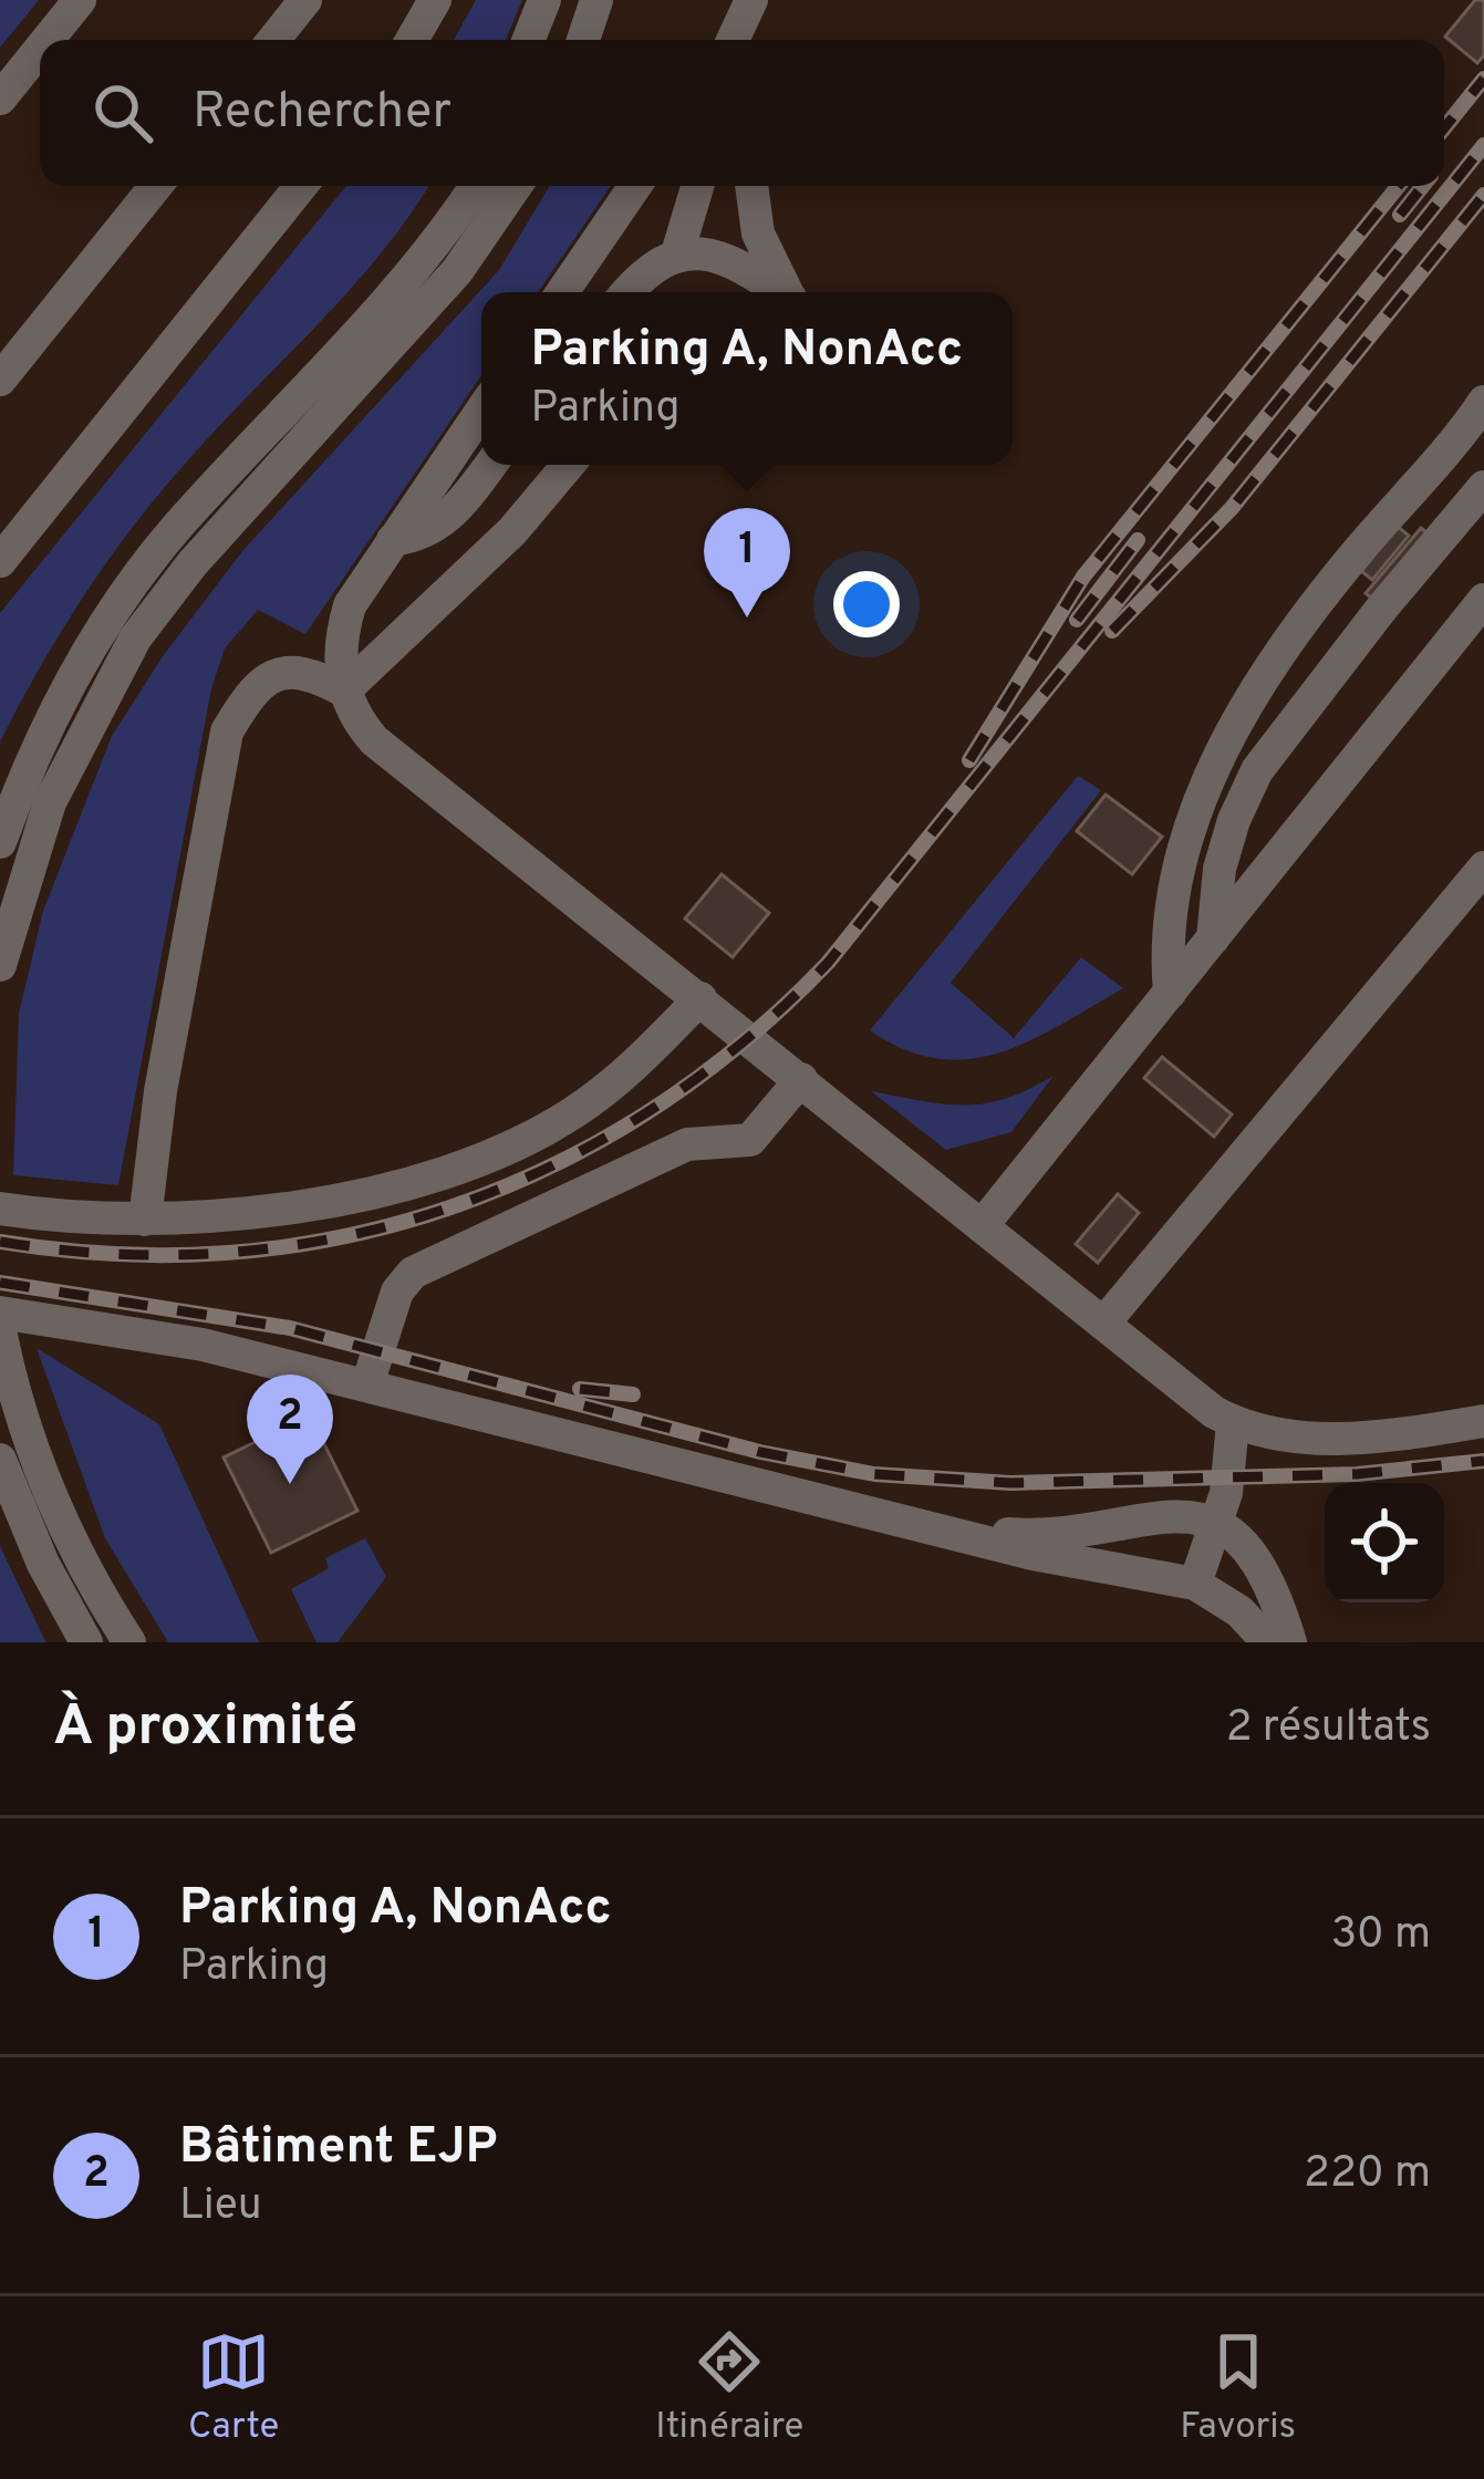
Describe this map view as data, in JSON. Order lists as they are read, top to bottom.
{
  "page": {
    "search": "Rechercher",
    "popup": ["Parking A, NonAcc", "Parking"],
    "pins": ["1", "2"],
    "heading": ["À proximité", "2 résultats"],
    "list": [
      {
        "mark": "1",
        "name": "Parking A, NonAcc",
        "note": "Parking",
        "value": "30 m"
      },
      {
        "mark": "2",
        "name": "Bâtiment EJP",
        "note": "Lieu",
        "value": "220 m"
      }
    ],
    "nav": ["Carte", "Itinéraire", "Favoris"]
  }
}
